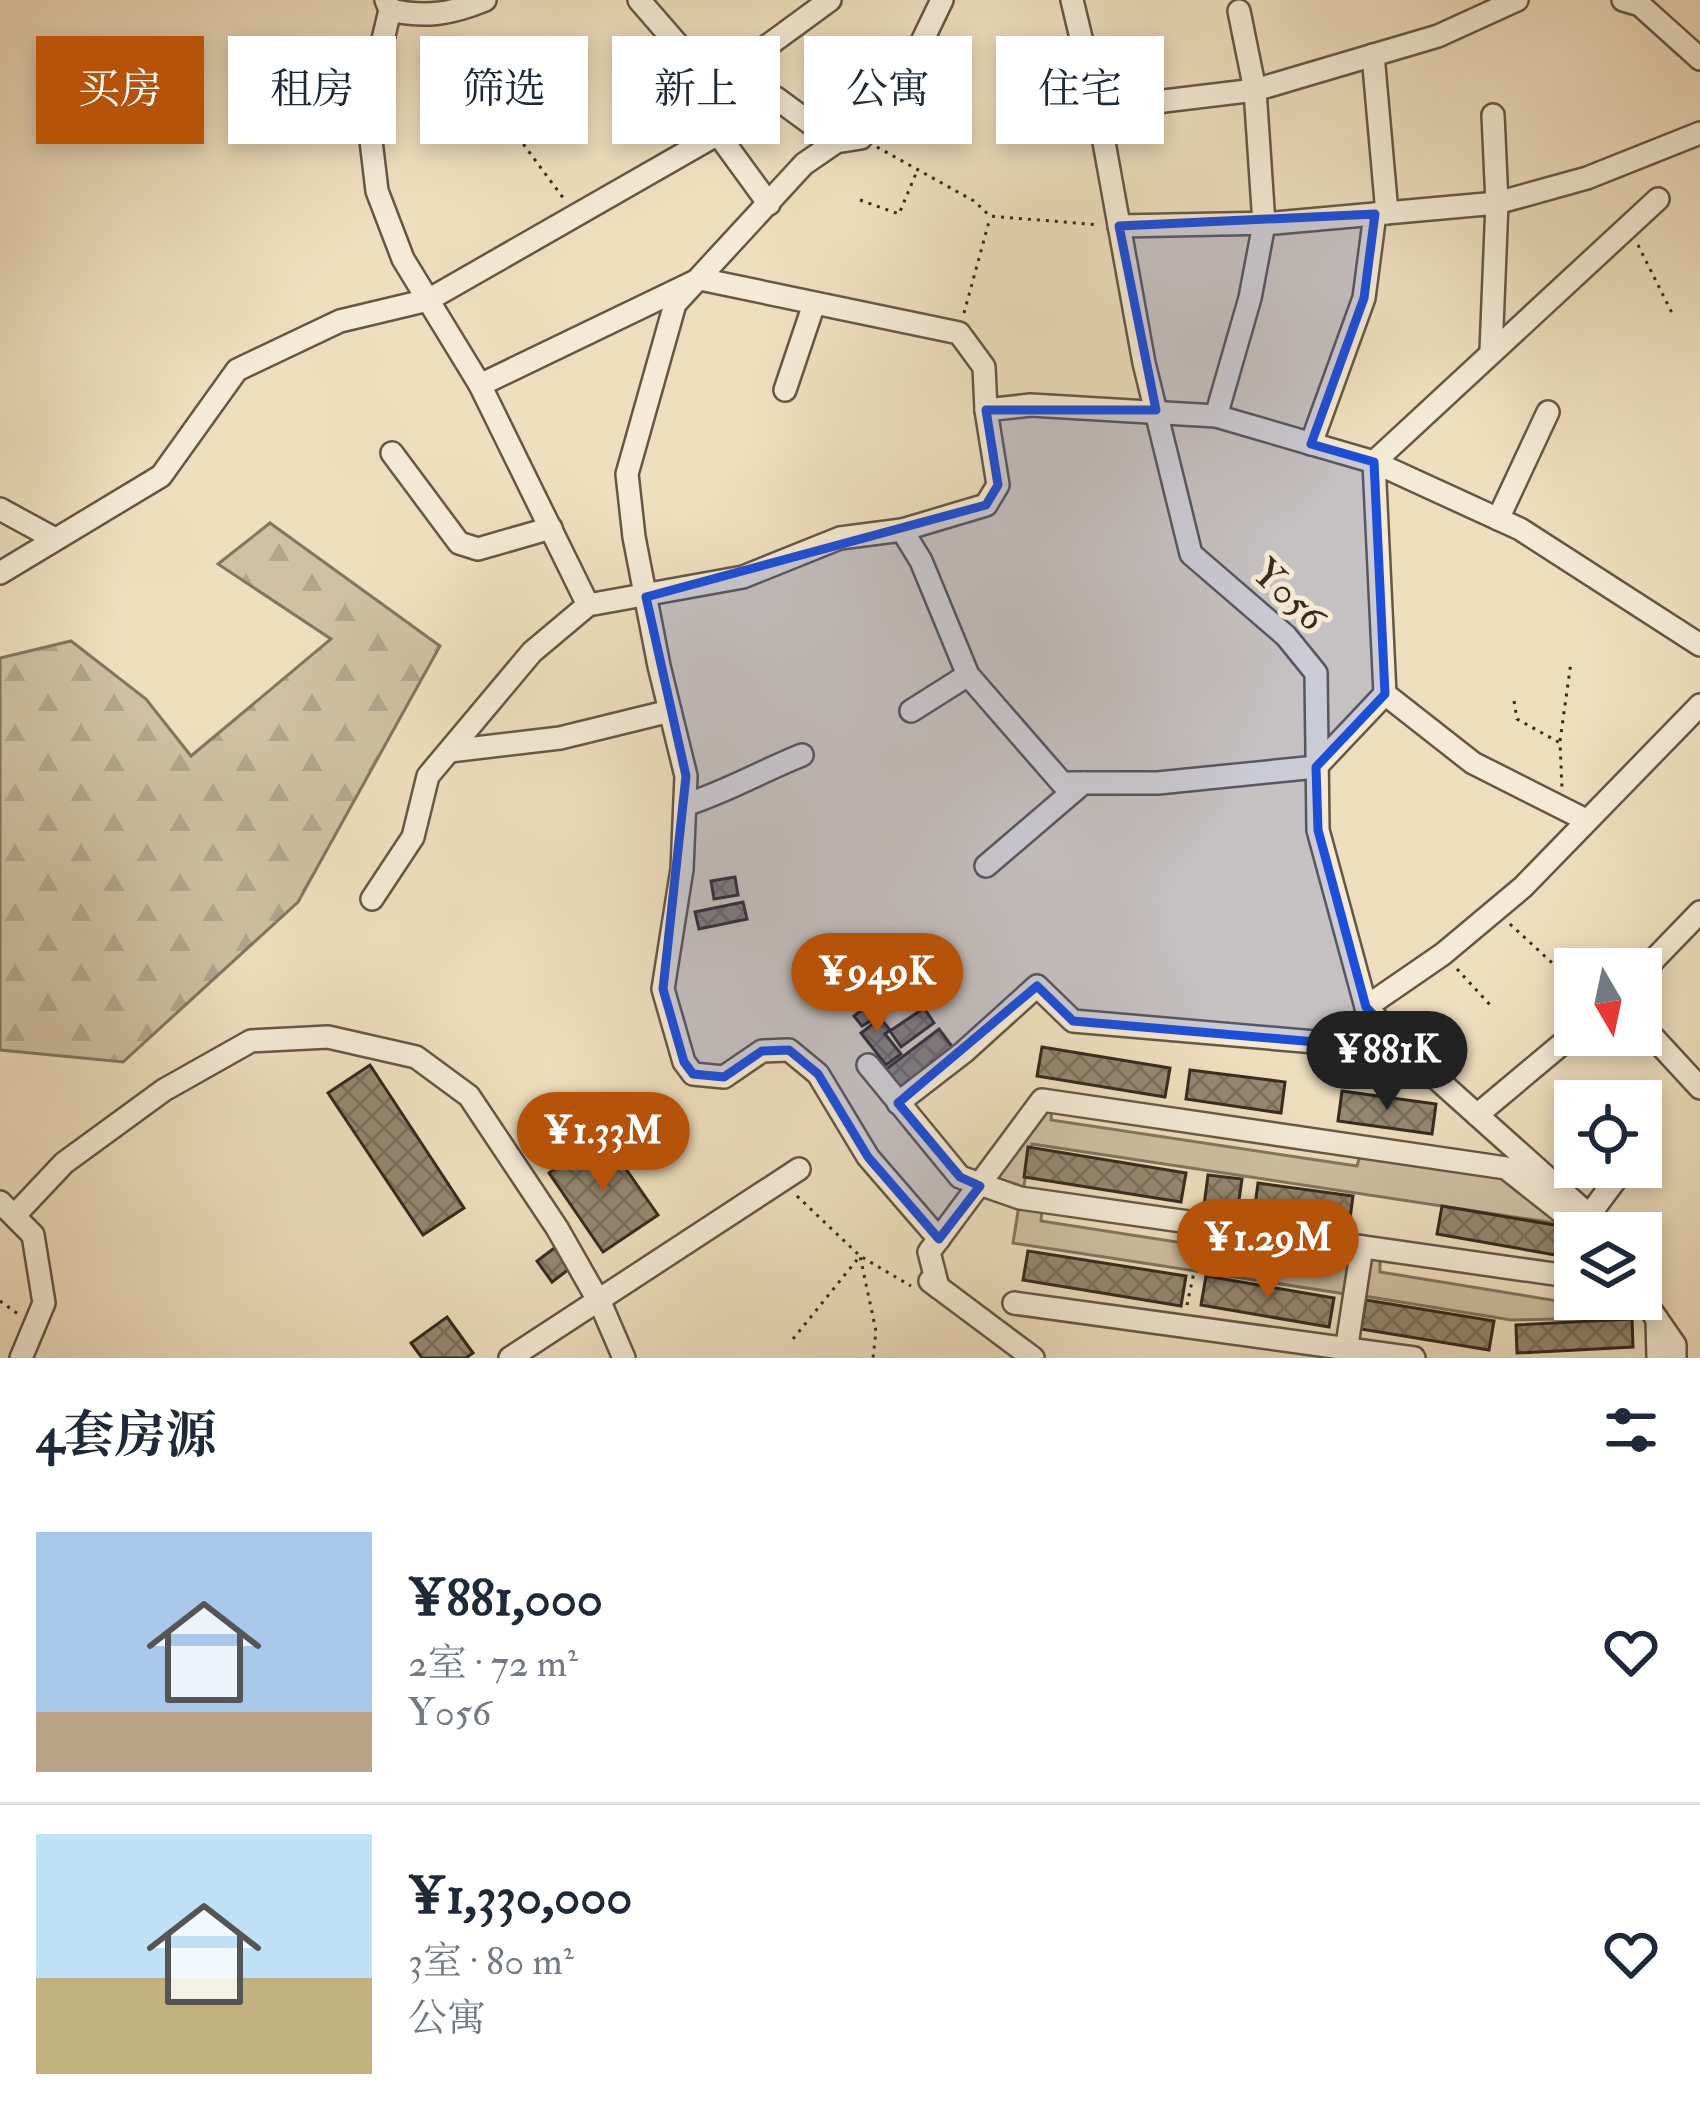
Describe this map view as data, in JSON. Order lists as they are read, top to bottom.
{
  "streets": {
    "street": ["Y056"]
  },
  "north": "bottom",
  "page": {
    "chip": [
      "买房",
      "租房",
      "筛选",
      "新上",
      "公寓",
      "住宅"
    ],
    "price": [
      "¥949K",
      "¥881K",
      "¥1.33M",
      "¥1.29M"
    ],
    "heading": "4套房源",
    "list": [
      {
        "name": "¥881,000",
        "note": "2室 · 72 m² · Y056"
      },
      {
        "name": "¥1,330,000",
        "note": "3室 · 80 m² · 公寓"
      }
    ]
  }
}
